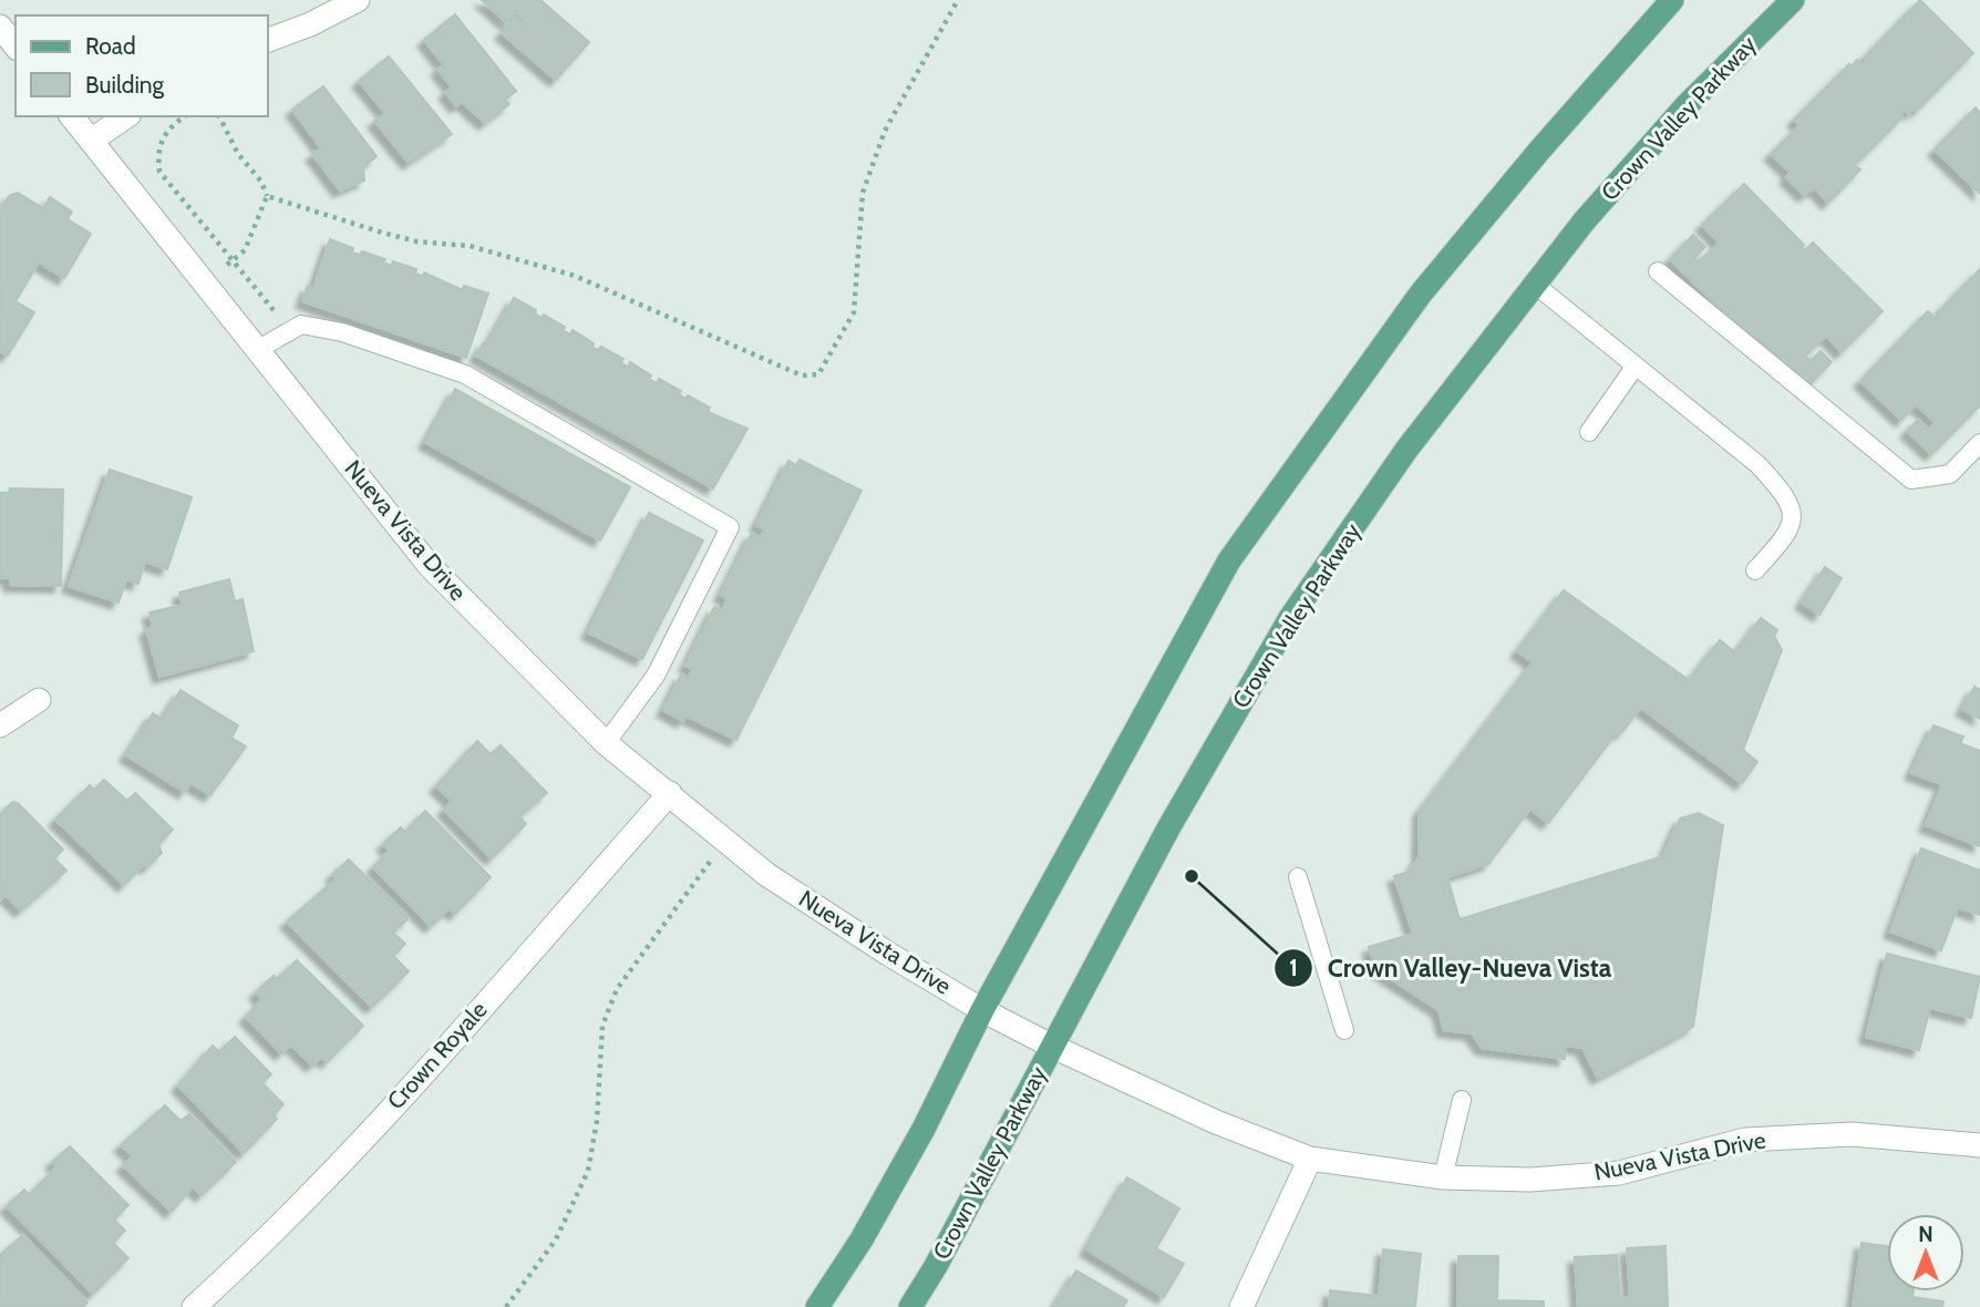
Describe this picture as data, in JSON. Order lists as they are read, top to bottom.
{
  "streets": {
    "main road": ["Crown Valley Parkway"],
    "street": ["Nueva Vista Drive", "Crown Royale"]
  },
  "crossings": [
    ["Crown Valley Parkway", "Nueva Vista Drive"],
    ["Nueva Vista Drive", "Crown Royale"]
  ],
  "places": ["Crown Valley-Nueva Vista"],
  "legend": ["Road", "Building"],
  "north": "top"
}
